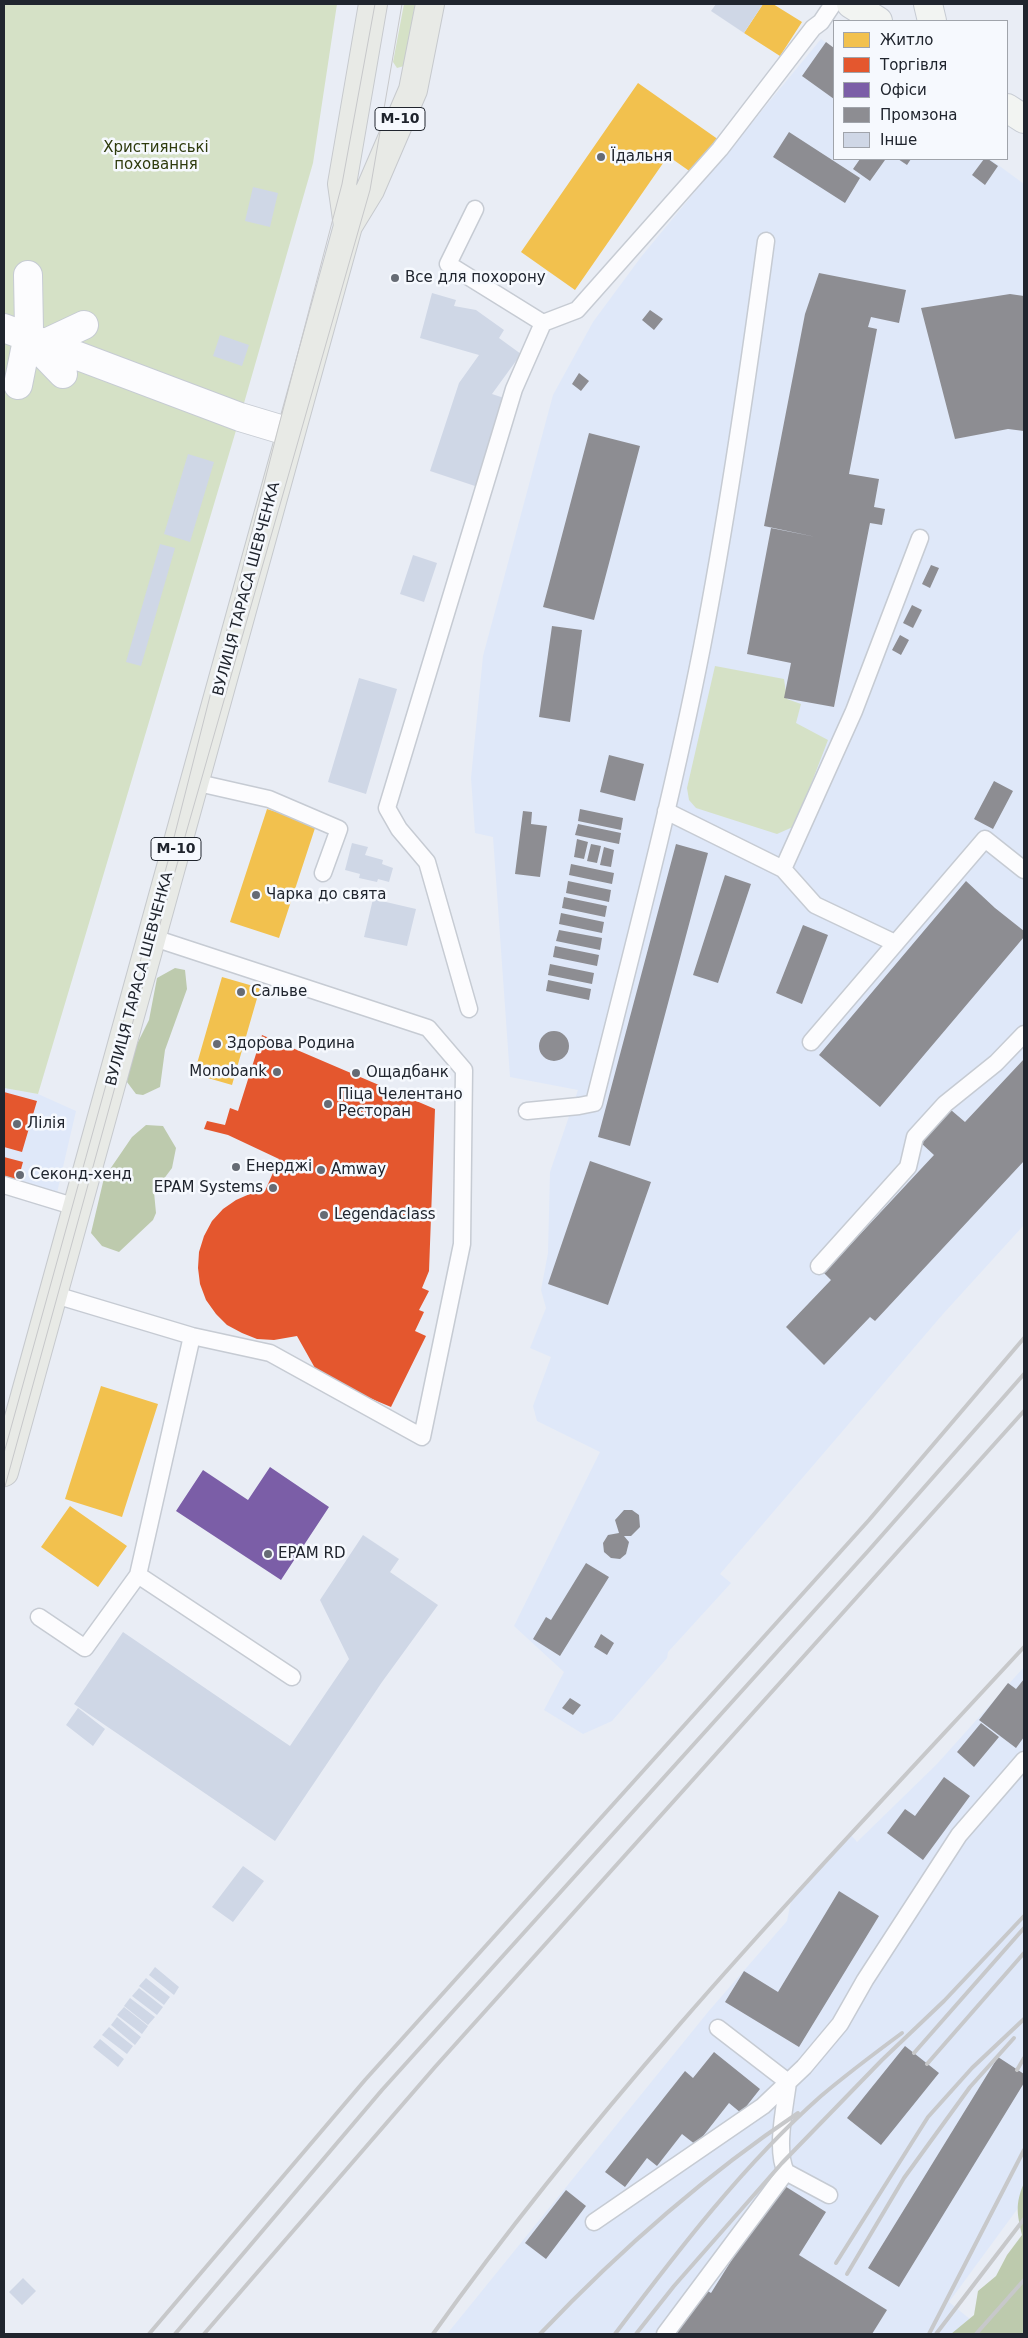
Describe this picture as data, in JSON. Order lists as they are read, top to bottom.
{
  "streets": {
    "main road": ["М-10", "ВУЛИЦЯ ТАРАСА ШЕВЧЕНКА"]
  },
  "parks": ["Християнські поховання"],
  "places": [
    "Їдальня",
    "Все для похорону",
    "Чарка до свята",
    "Сальве",
    "Здорова Родина",
    "Monobank",
    "Ощадбанк",
    "Піца Челентано Ресторан",
    "Лілія",
    "Енерджі",
    "Amway",
    "Секонд-хенд",
    "EPAM Systems",
    "Legendaclass",
    "EPAM RD"
  ],
  "legend": [
    "Житло",
    "Торгівля",
    "Офіси",
    "Промзона",
    "Інше"
  ]
}
